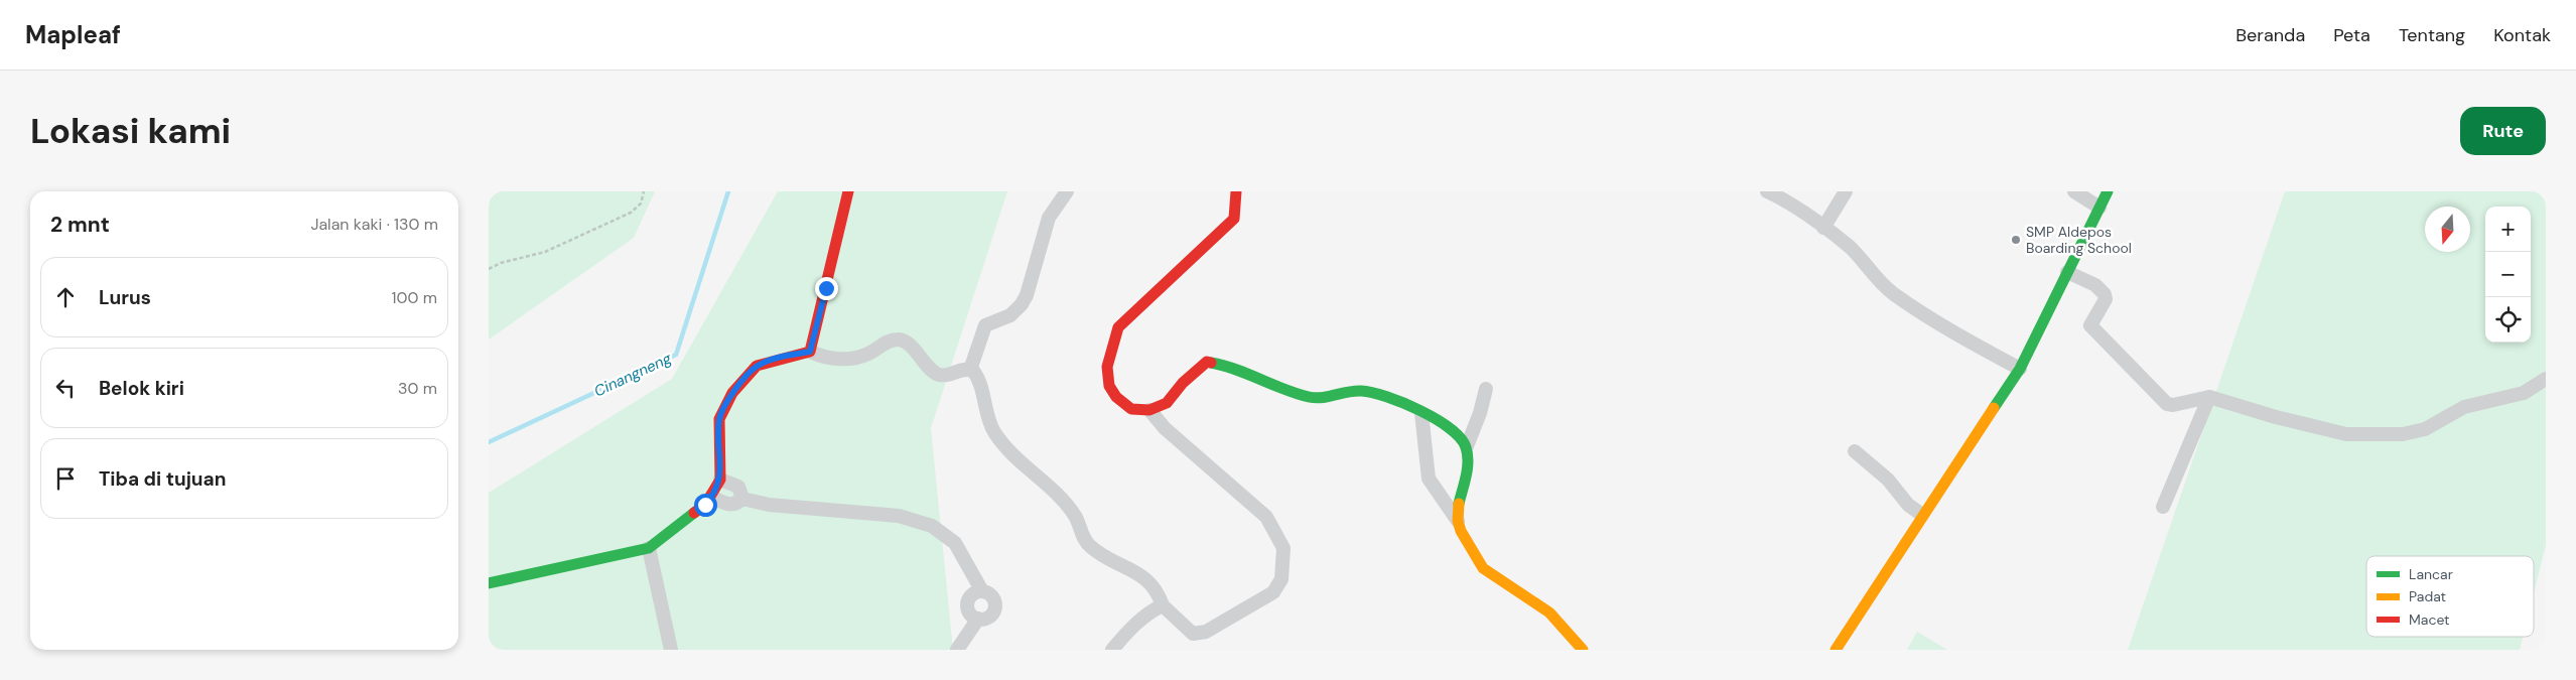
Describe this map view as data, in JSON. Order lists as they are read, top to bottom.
{
  "water": ["Cinangneng"],
  "places": ["SMP Aldepos Boarding School"],
  "legend": ["Lancar", "Padat", "Macet"],
  "north": "bottom",
  "page": {
    "header": "Mapleaf",
    "nav": [
      "Beranda",
      "Peta",
      "Tentang",
      "Kontak"
    ],
    "buttons": "Rute",
    "title": "Lokasi kami",
    "heading": ["2 mnt", "Jalan kaki · 130 m"],
    "map_buttons": ["+", "−"],
    "list": [
      ["Lurus", "100 m"],
      ["Belok kiri", "30 m"],
      "Tiba di tujuan"
    ]
  }
}
